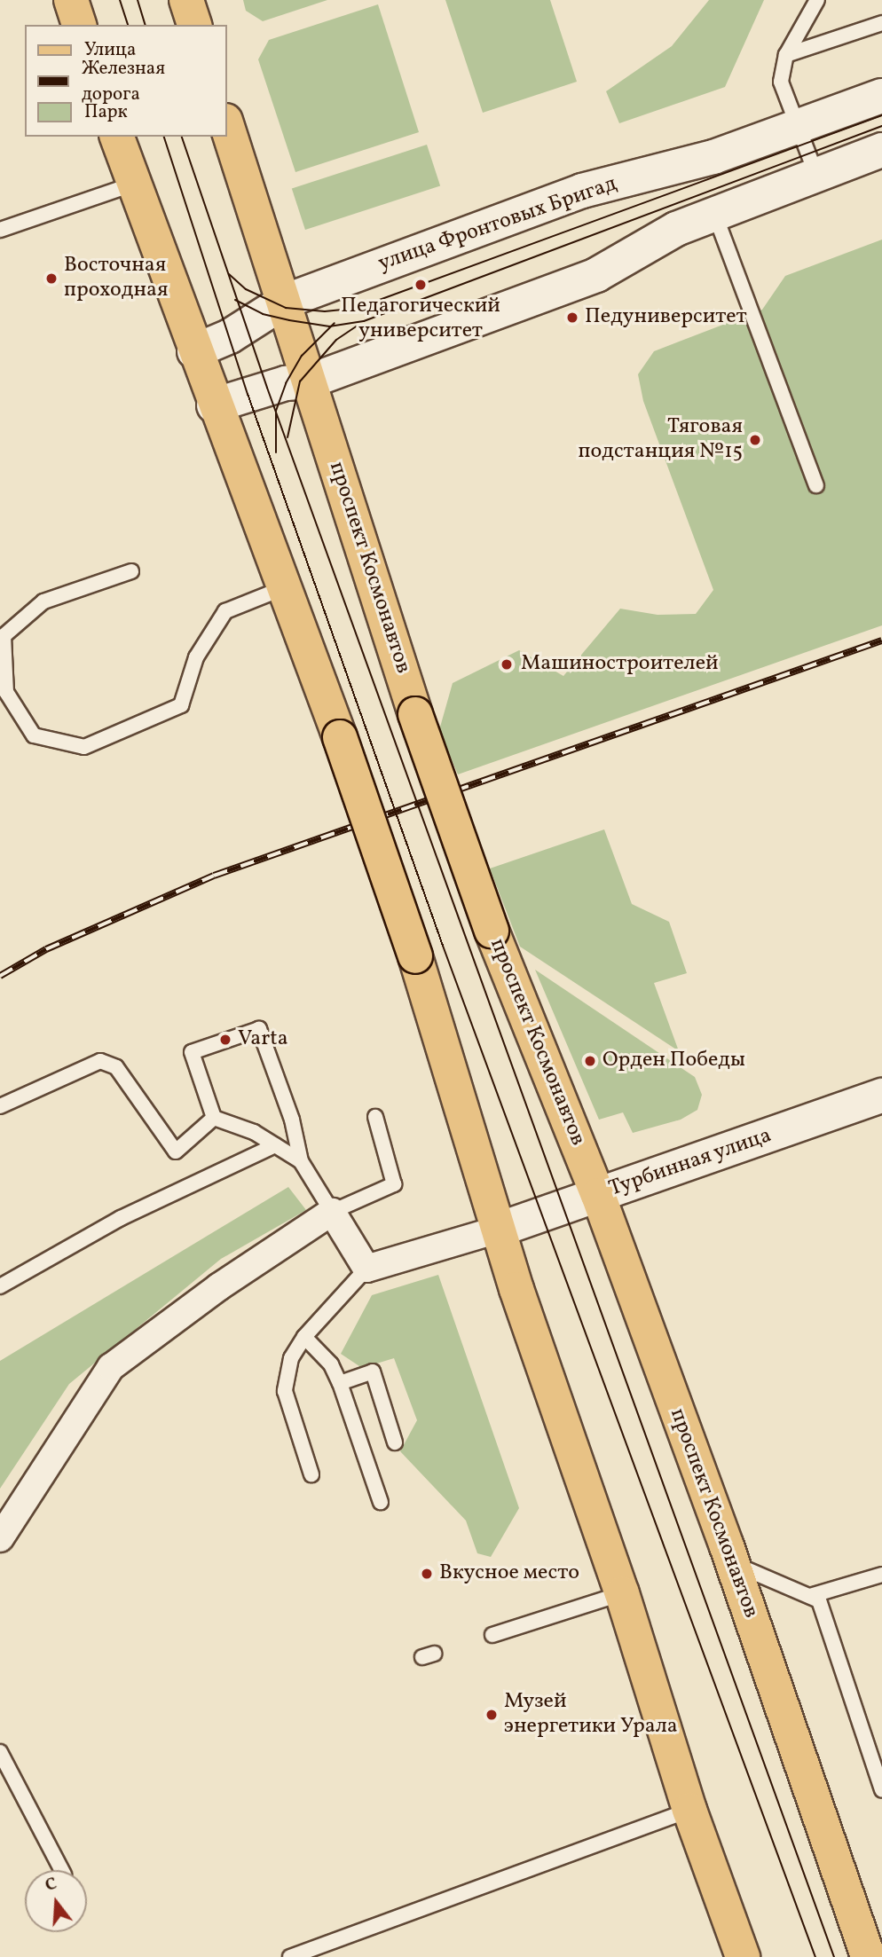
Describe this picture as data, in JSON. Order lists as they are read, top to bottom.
{
  "streets": {
    "main road": ["улица Фронтовых Бригад", "проспект Космонавтов", "Турбинная улица"]
  },
  "crossings": [
    ["улица Фронтовых Бригад", "проспект Космонавтов"],
    ["проспект Космонавтов", "Турбинная улица"]
  ],
  "places": [
    "Восточная проходная",
    "Педагогический университет",
    "Педуниверситет",
    "Тяговая подстанция №15",
    "Машиностроителей",
    "Varta",
    "Орден Победы",
    "Вкусное место",
    "Музей энергетики Урала"
  ],
  "legend": ["Улица", "Железная дорога", "Парк"],
  "north": "top"
}
